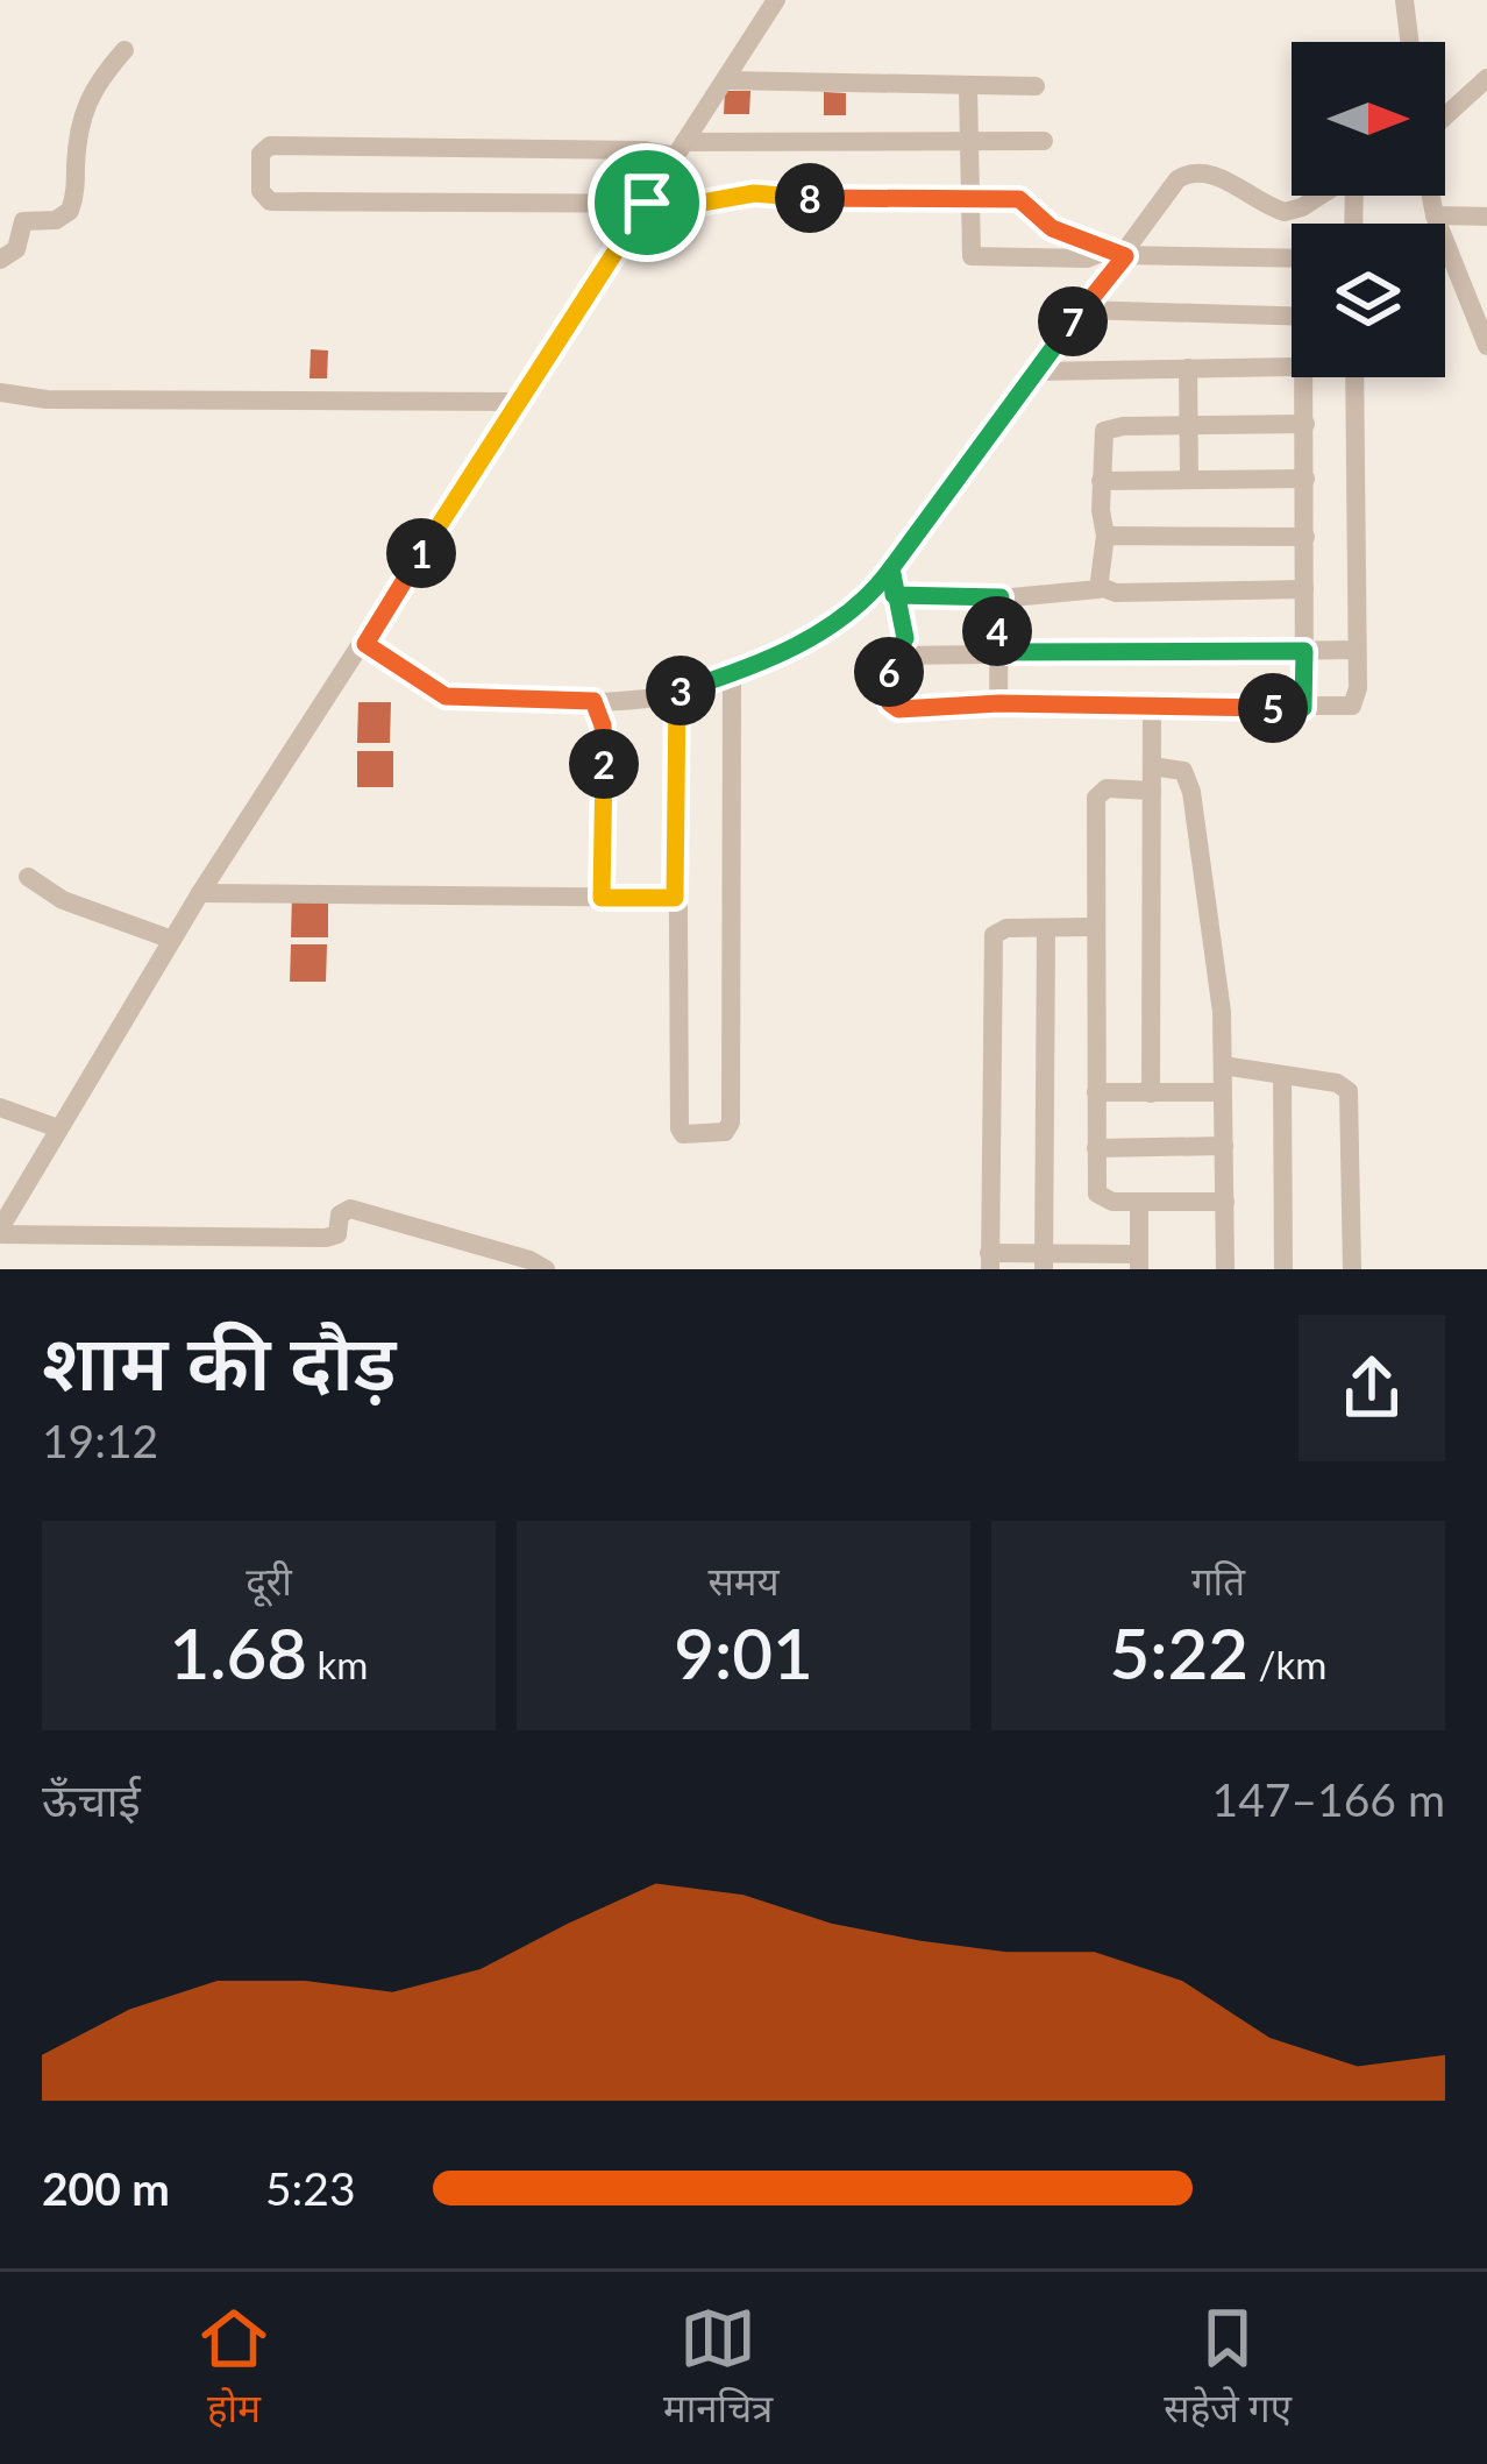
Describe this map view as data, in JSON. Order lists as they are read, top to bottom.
{
  "north": "right",
  "page": {
    "pins": [
      "8",
      "7",
      "1",
      "4",
      "6",
      "3",
      "5",
      "2"
    ],
    "heading": ["शाम की दौड़", "19:12"],
    "stats": [
      ["दूरी", "1.68 km"],
      ["समय", "9:01"],
      ["गति", "5:22 /km"]
    ],
    "chart": ["ऊँचाई", "147–166 m"],
    "list": [
      {
        "name": "200 m",
        "note": "5:23"
      }
    ],
    "tabs": ["होम", "मानचित्र", "सहेजे गए"]
  }
}
